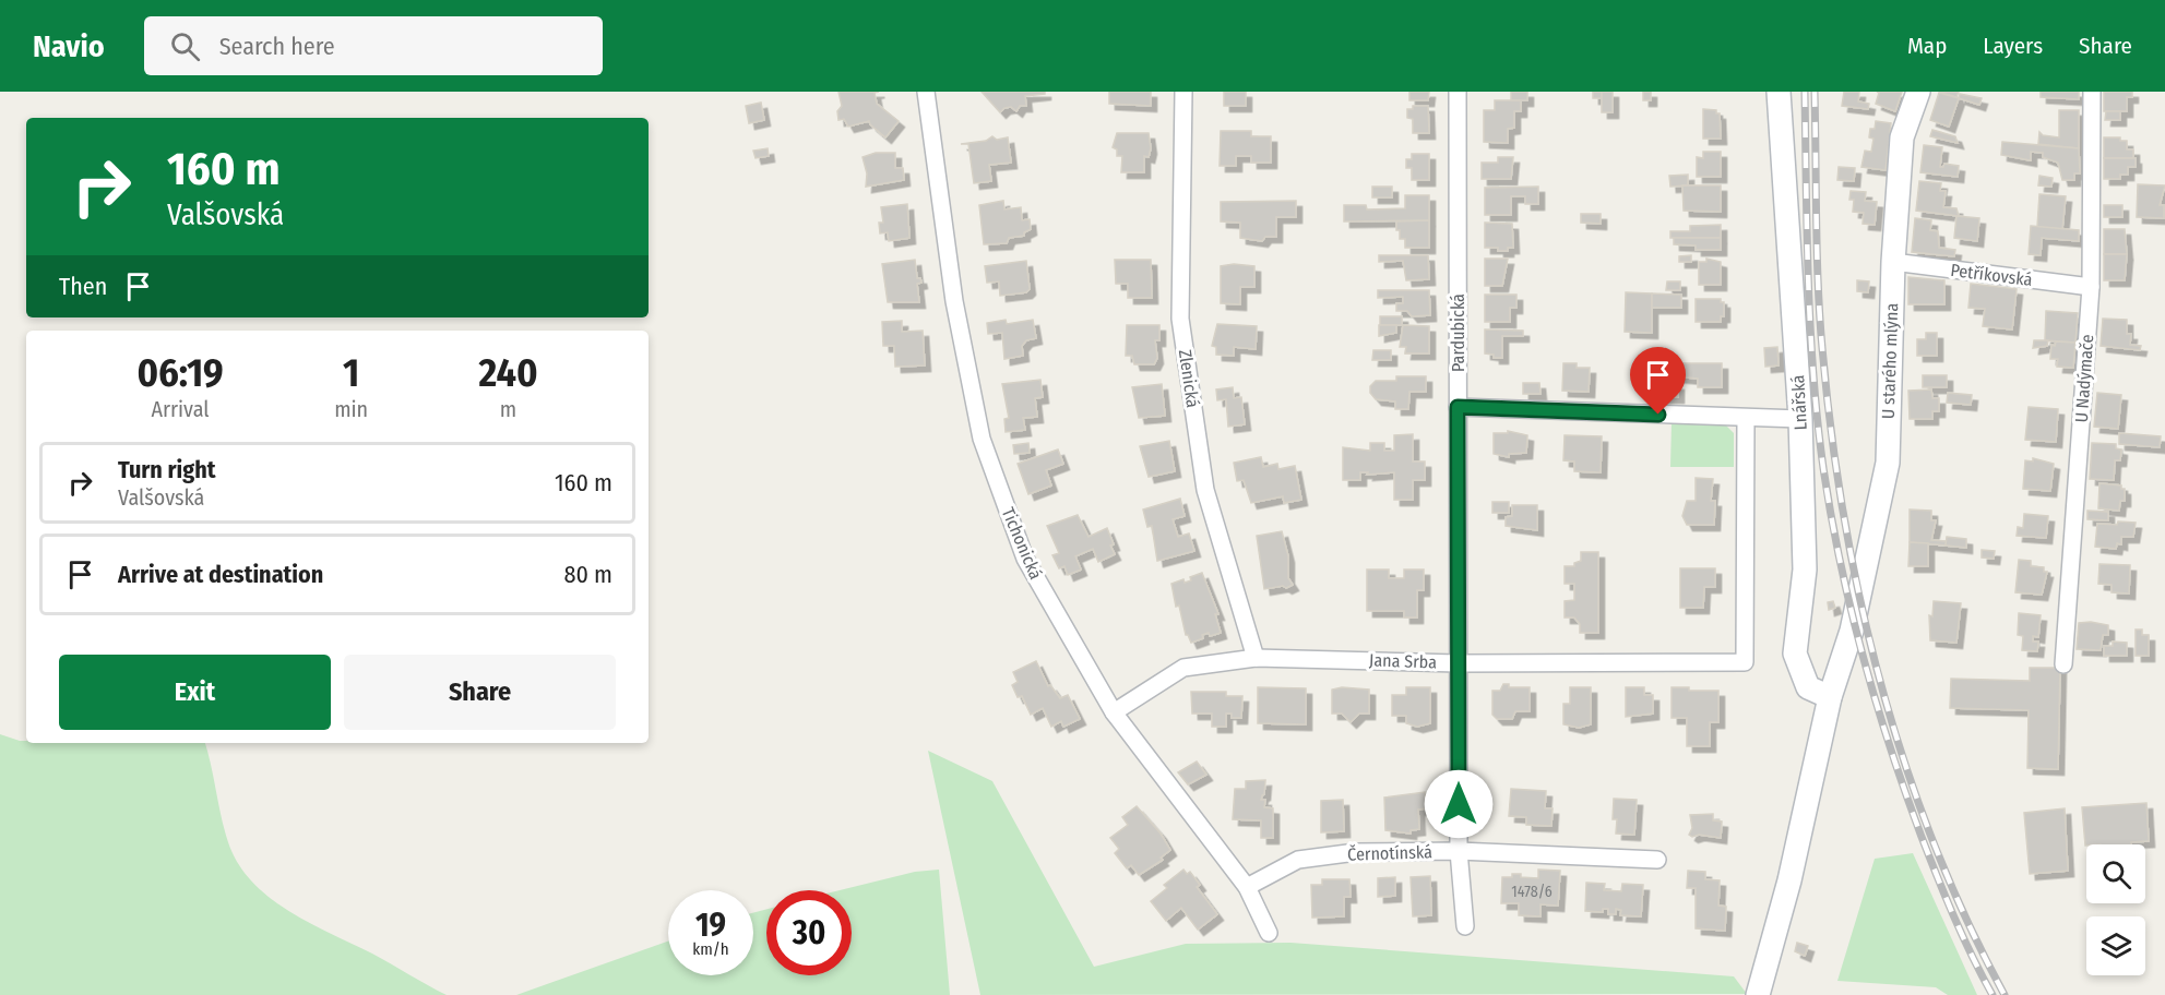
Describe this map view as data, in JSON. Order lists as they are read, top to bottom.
{
  "streets": {
    "street": [
      "Petříkovská",
      "Pardubická",
      "U starého mlýna",
      "Zlenická",
      "U Nadýmače",
      "Lnářská",
      "Tichonická",
      "Jana Srba",
      "Černotínská"
    ]
  },
  "crossings": [
    ["Petříkovská", "U starého mlýna"],
    ["Petříkovská", "U Nadýmače"],
    ["Pardubická", "Jana Srba"],
    ["Pardubická", "Černotínská"],
    ["U starého mlýna", "Lnářská"],
    ["Zlenická", "Jana Srba"],
    ["Tichonická", "Jana Srba"],
    ["Tichonická", "Černotínská"]
  ],
  "house_numbers": ["1478/6"],
  "page": {
    "header": "Navio",
    "search": "Search here",
    "nav": ["Map", "Layers", "Share"],
    "turn": ["160 m", "Valšovská"],
    "then": "Then",
    "eta": [
      "06:19",
      "Arrival",
      "1",
      "min",
      "240",
      "m"
    ],
    "list": [
      {
        "name": "Turn right",
        "note": "Valšovská",
        "value": "160 m"
      },
      {
        "name": "Arrive at destination",
        "value": "80 m"
      }
    ],
    "buttons": ["Exit", "Share"],
    "speed": "19 km/h",
    "limit": "30"
  }
}
